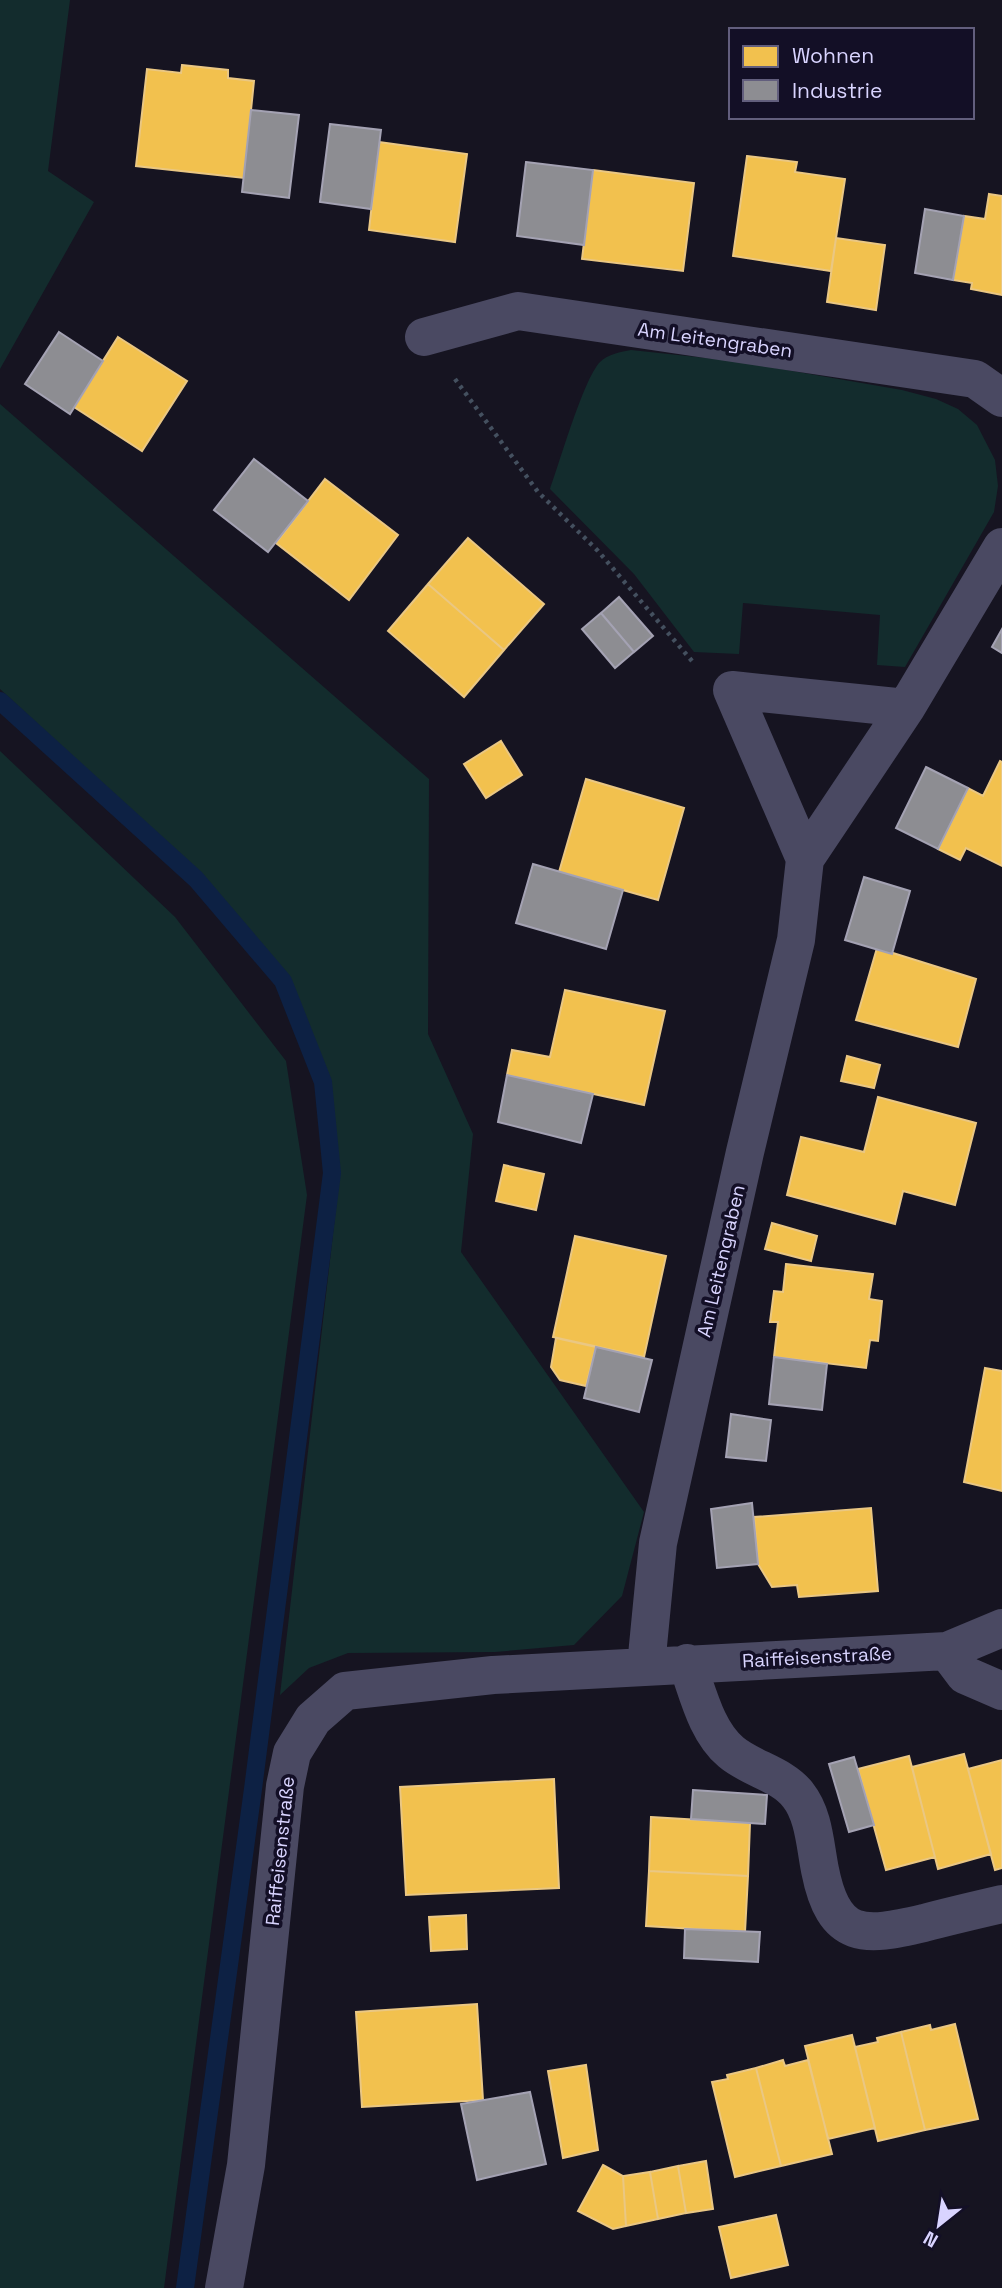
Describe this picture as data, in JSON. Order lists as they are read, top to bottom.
{
  "streets": {
    "street": ["Am Leitengraben", "Raiffeisenstraße"]
  },
  "crossings": [
    ["Am Leitengraben", "Raiffeisenstraße"]
  ],
  "legend": ["Wohnen", "Industrie"],
  "north": "bottom left"
}
